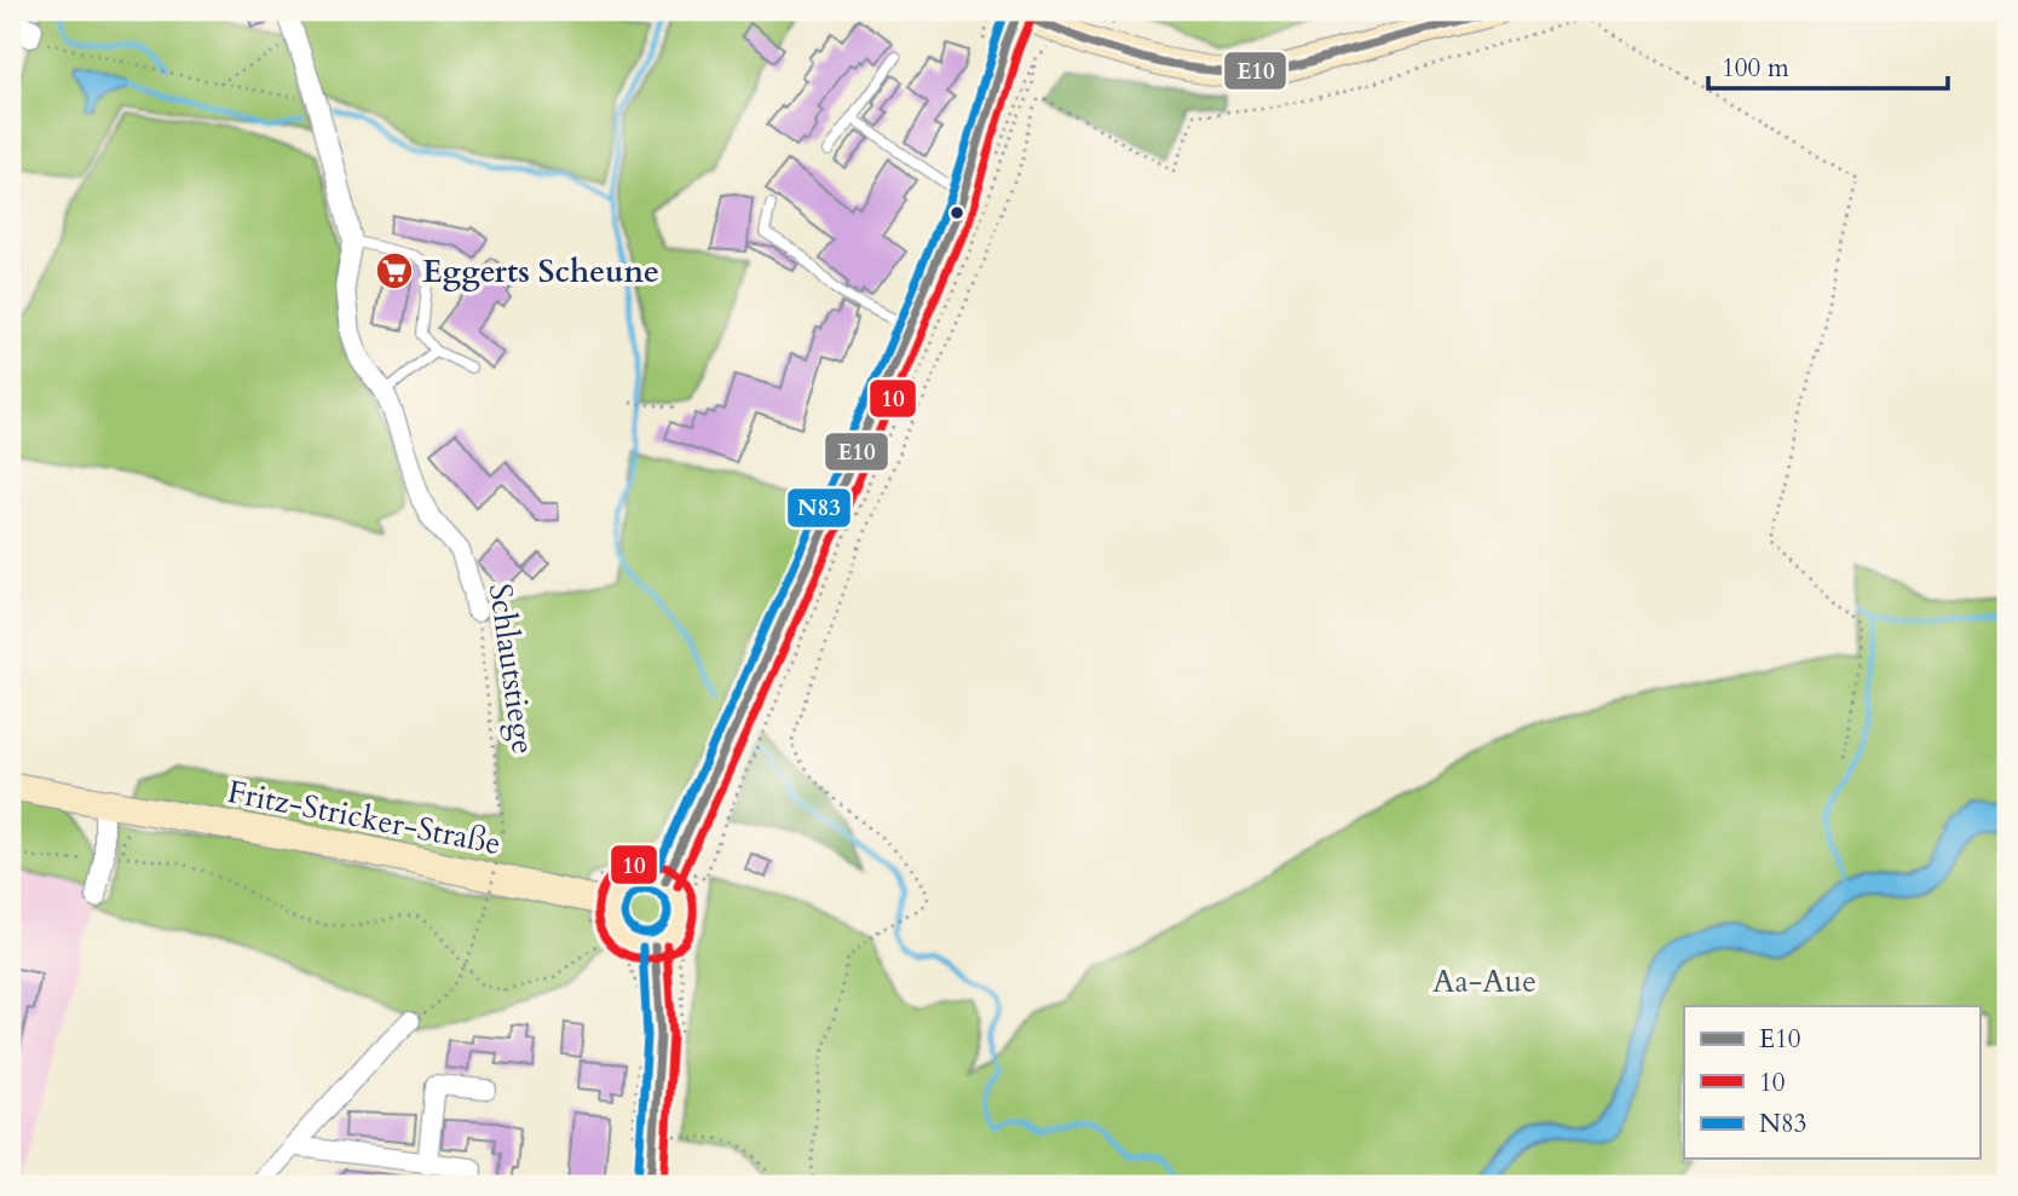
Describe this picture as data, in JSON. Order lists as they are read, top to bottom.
{
  "streets": {
    "main road": ["Fritz-Stricker-Straße"],
    "street": ["Schlautstiege"]
  },
  "parks": ["Aa-Aue"],
  "places": {
    "supermarket": ["Eggerts Scheune"]
  },
  "lines": ["transit line E10", "transit line N83", "transit line 10"],
  "legend": ["E10", "10", "N83"],
  "scale_bar": "100 m"
}
